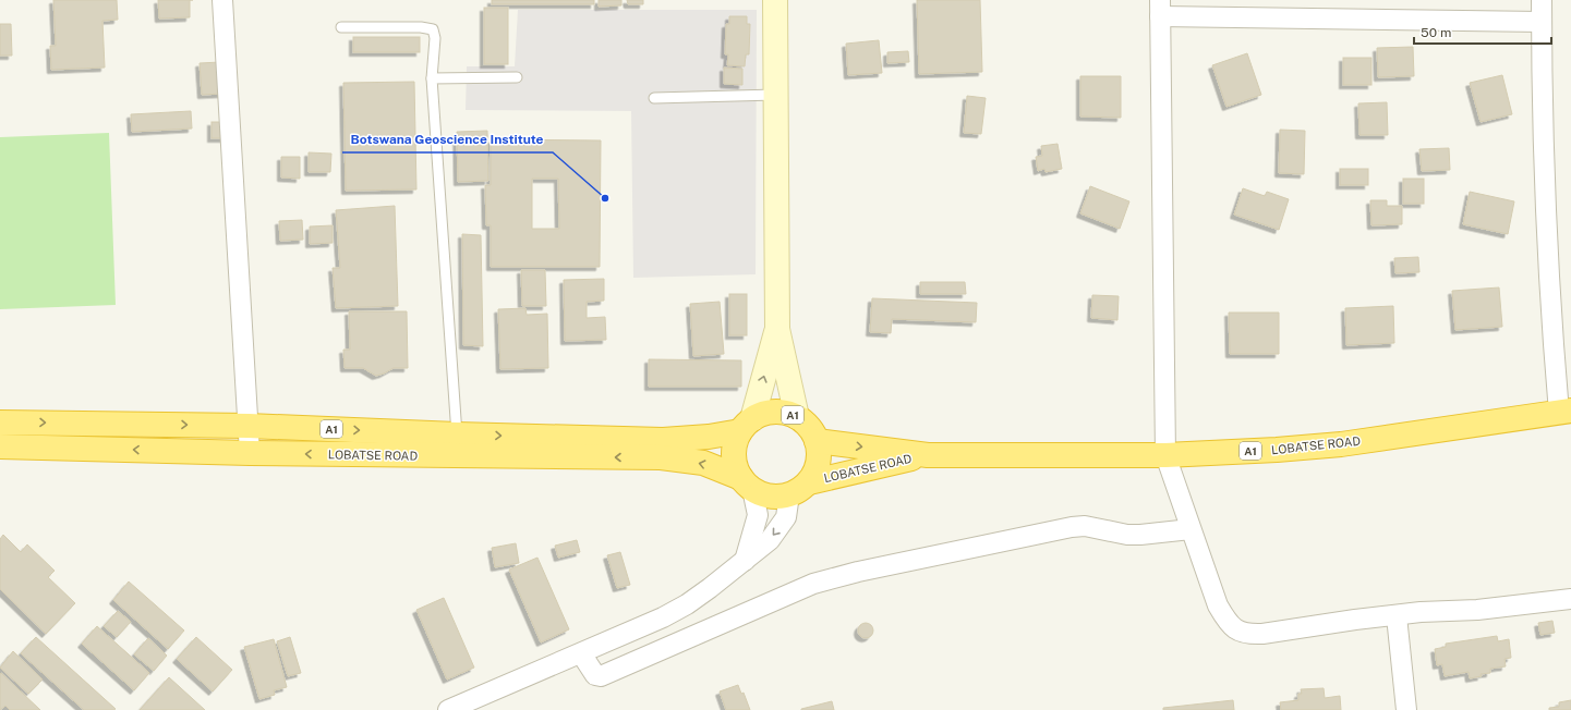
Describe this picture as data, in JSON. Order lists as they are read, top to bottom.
{
  "streets": {
    "highway": ["A1", "LOBATSE ROAD"]
  },
  "crossings": [
    ["A1", "LOBATSE ROAD"]
  ],
  "places": ["Botswana Geoscience Institute"],
  "scale_bar": "50 m"
}
